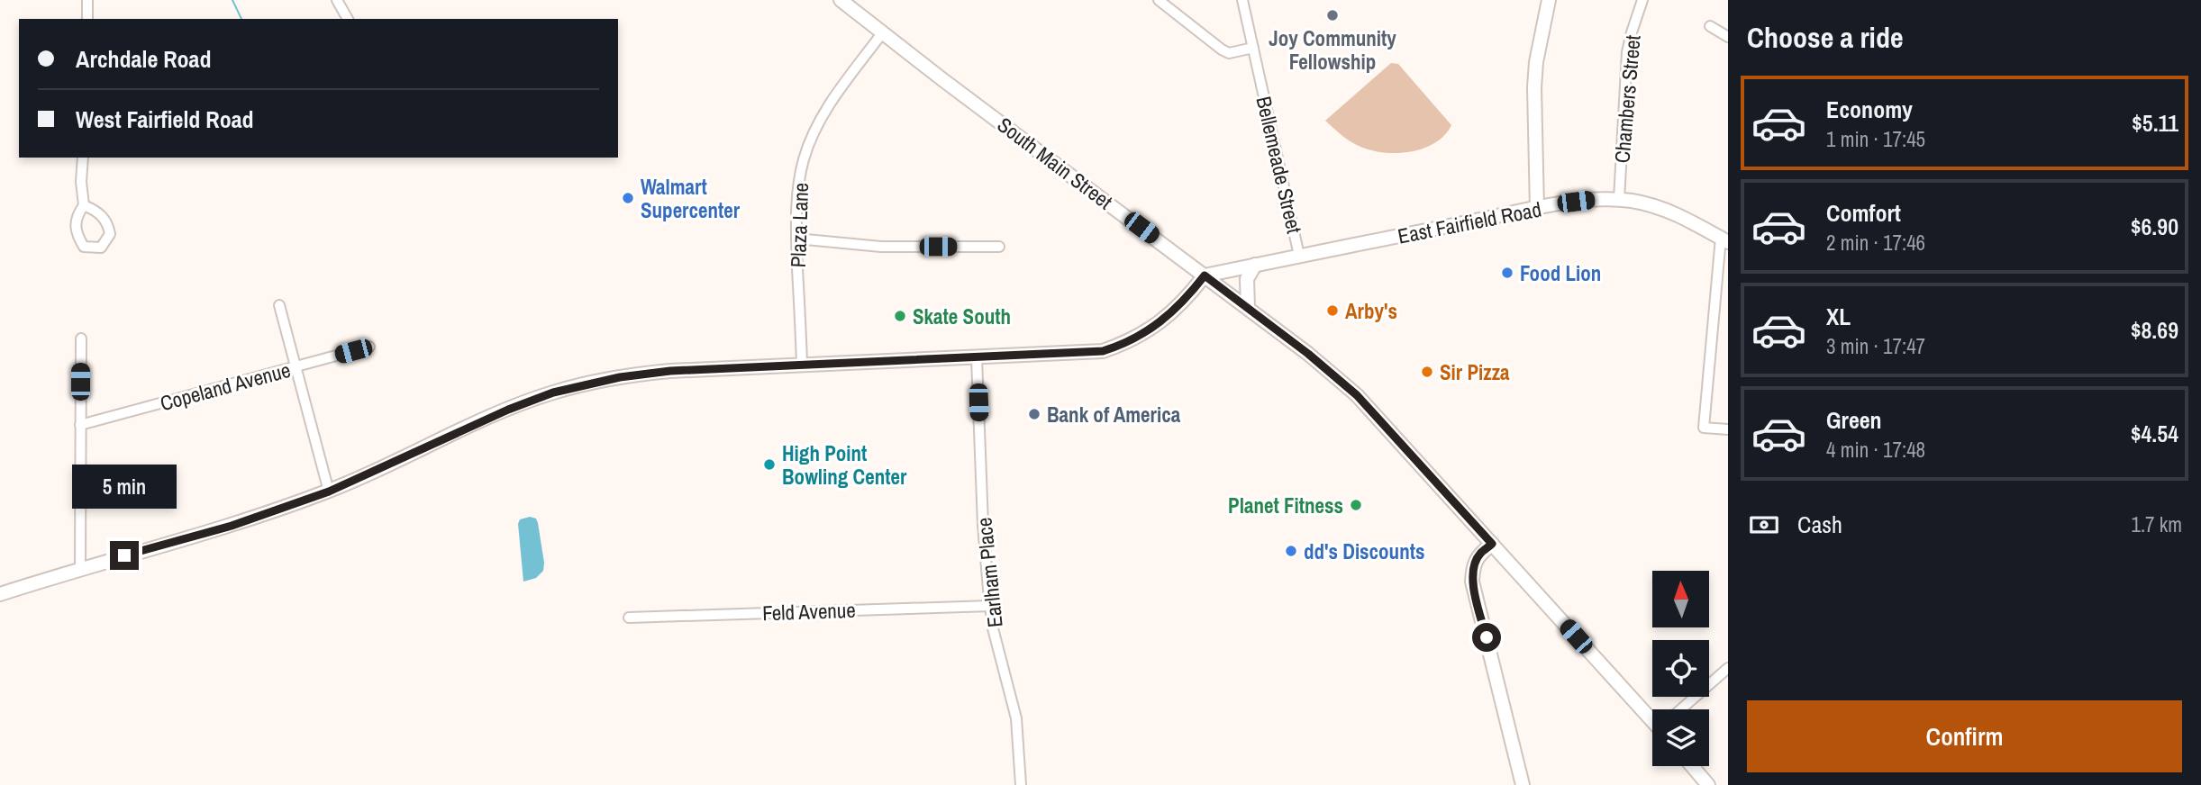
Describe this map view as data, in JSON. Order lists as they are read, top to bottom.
{
  "streets": {
    "main road": ["South Main Street", "East Fairfield Road"],
    "street": [
      "Chambers Street",
      "Bellemeade Street",
      "Plaza Lane",
      "Copeland Avenue",
      "Earlham Place",
      "Feld Avenue"
    ]
  },
  "crossings": [
    ["Chambers Street", "East Fairfield Road"],
    ["South Main Street", "East Fairfield Road"],
    ["South Main Street", "Plaza Lane"],
    ["Bellemeade Street", "East Fairfield Road"],
    ["Earlham Place", "Feld Avenue"]
  ],
  "places": [
    "Joy Community Fellowship",
    "Walmart Supercenter",
    "Food Lion",
    "Arby's",
    "Skate South",
    "Sir Pizza",
    "Bank of America",
    "High Point Bowling Center",
    "Planet Fitness",
    "dd's Discounts"
  ],
  "north": "top",
  "page": {
    "heading": "Choose a ride",
    "banner": ["Archdale Road", "West Fairfield Road"],
    "list": [
      {
        "name": "Economy",
        "note": "1 min · 17:45",
        "value": "$5.11"
      },
      {
        "name": "Comfort",
        "note": "2 min · 17:46",
        "value": "$6.90"
      },
      {
        "name": "XL",
        "note": "3 min · 17:47",
        "value": "$8.69"
      },
      {
        "name": "Green",
        "note": "4 min · 17:48",
        "value": "$4.54"
      }
    ],
    "bubble": "5 min",
    "pay": ["Cash", "1.7 km"],
    "buttons": "Confirm"
  }
}
